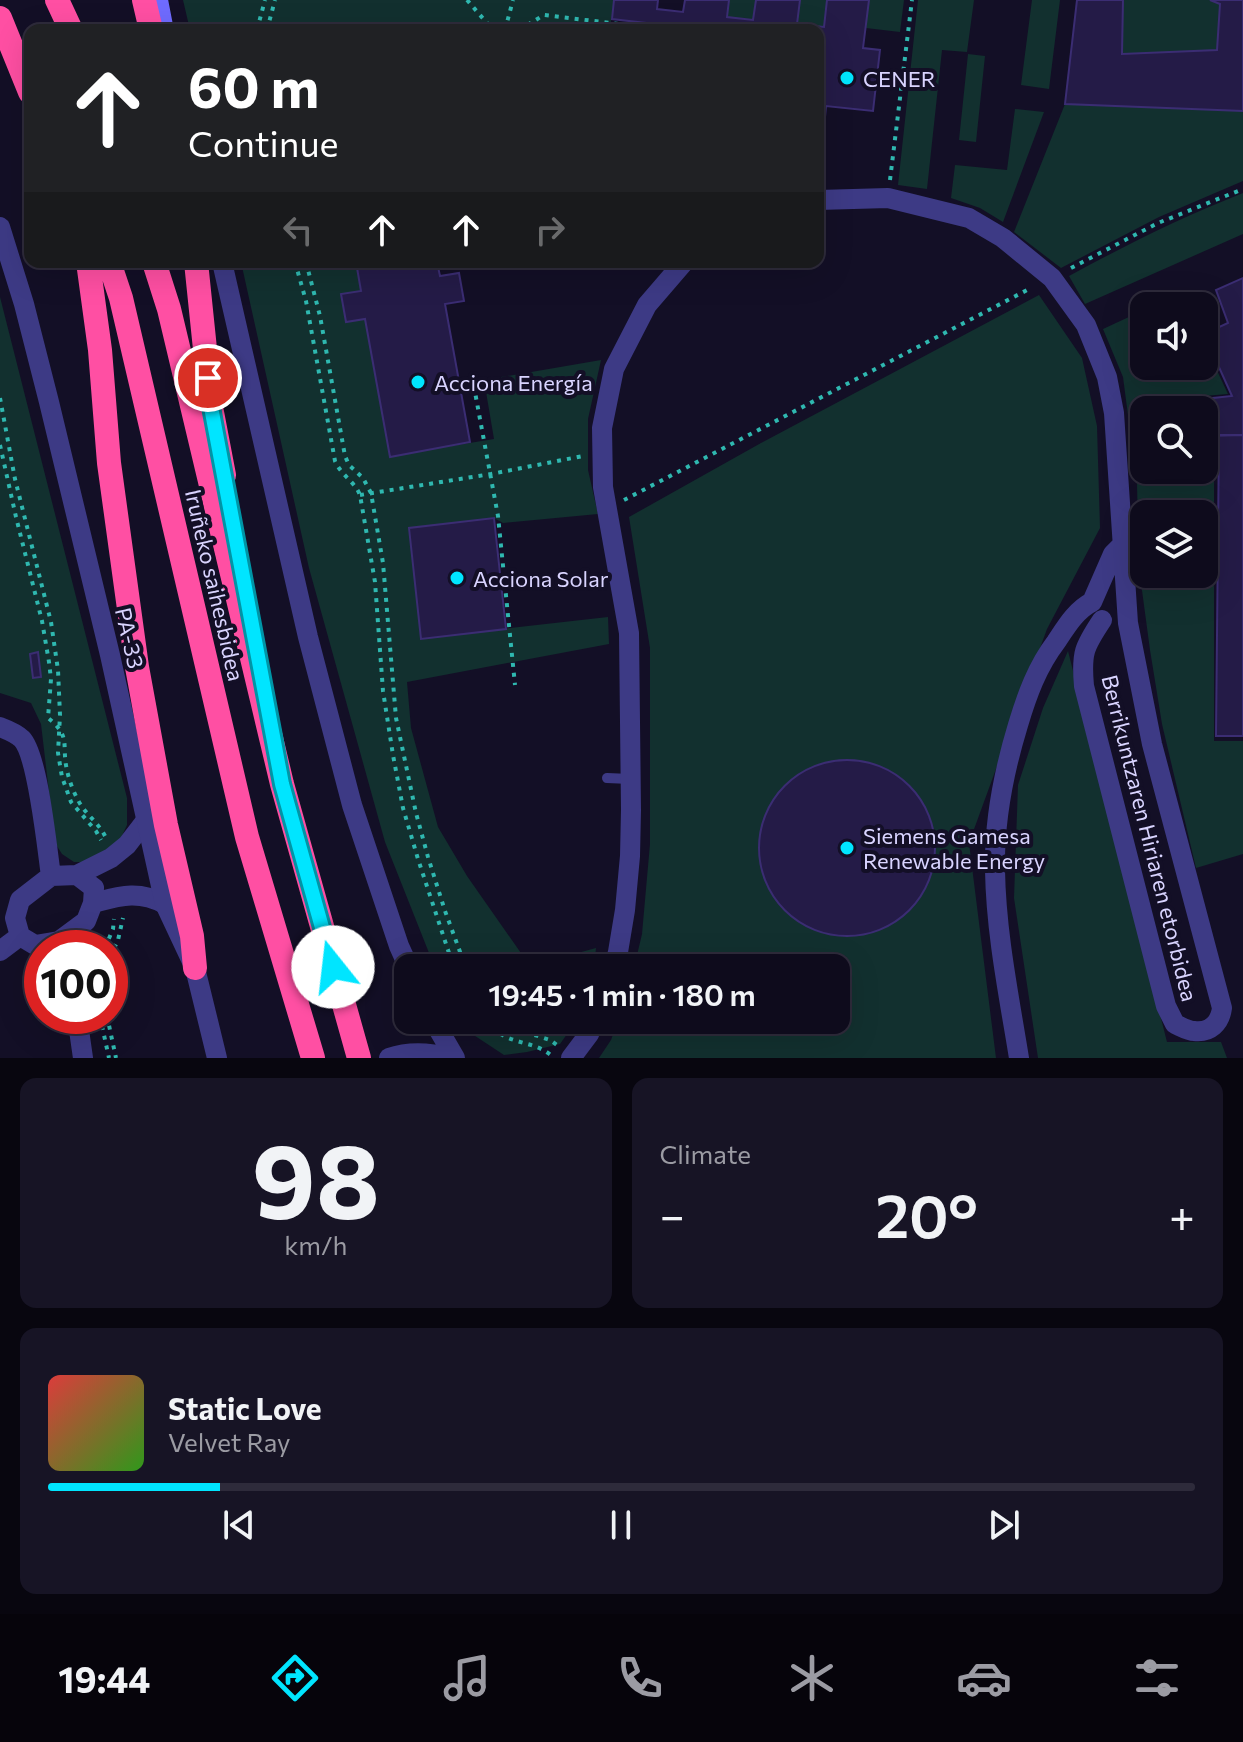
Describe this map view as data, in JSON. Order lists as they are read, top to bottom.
{
  "streets": {
    "highway": ["Iruñeko saihesbidea"],
    "street": ["PA-33", "Berrikuntzaren Hiriaren etorbidea"]
  },
  "places": [
    "CENER",
    "Acciona Energía",
    "Acciona Solar",
    "Siemens Gamesa Renewable Energy"
  ],
  "page": {
    "turn": ["60 m", "Continue"],
    "limit": "100",
    "trip": "19:45 · 1 min · 180 m",
    "tile": [
      ["98", "km/h"],
      "Climate"
    ],
    "heat": ["−", "20°", "+"],
    "song": ["Static Love", "Velvet Ray"],
    "tabs": "19:44"
  }
}
